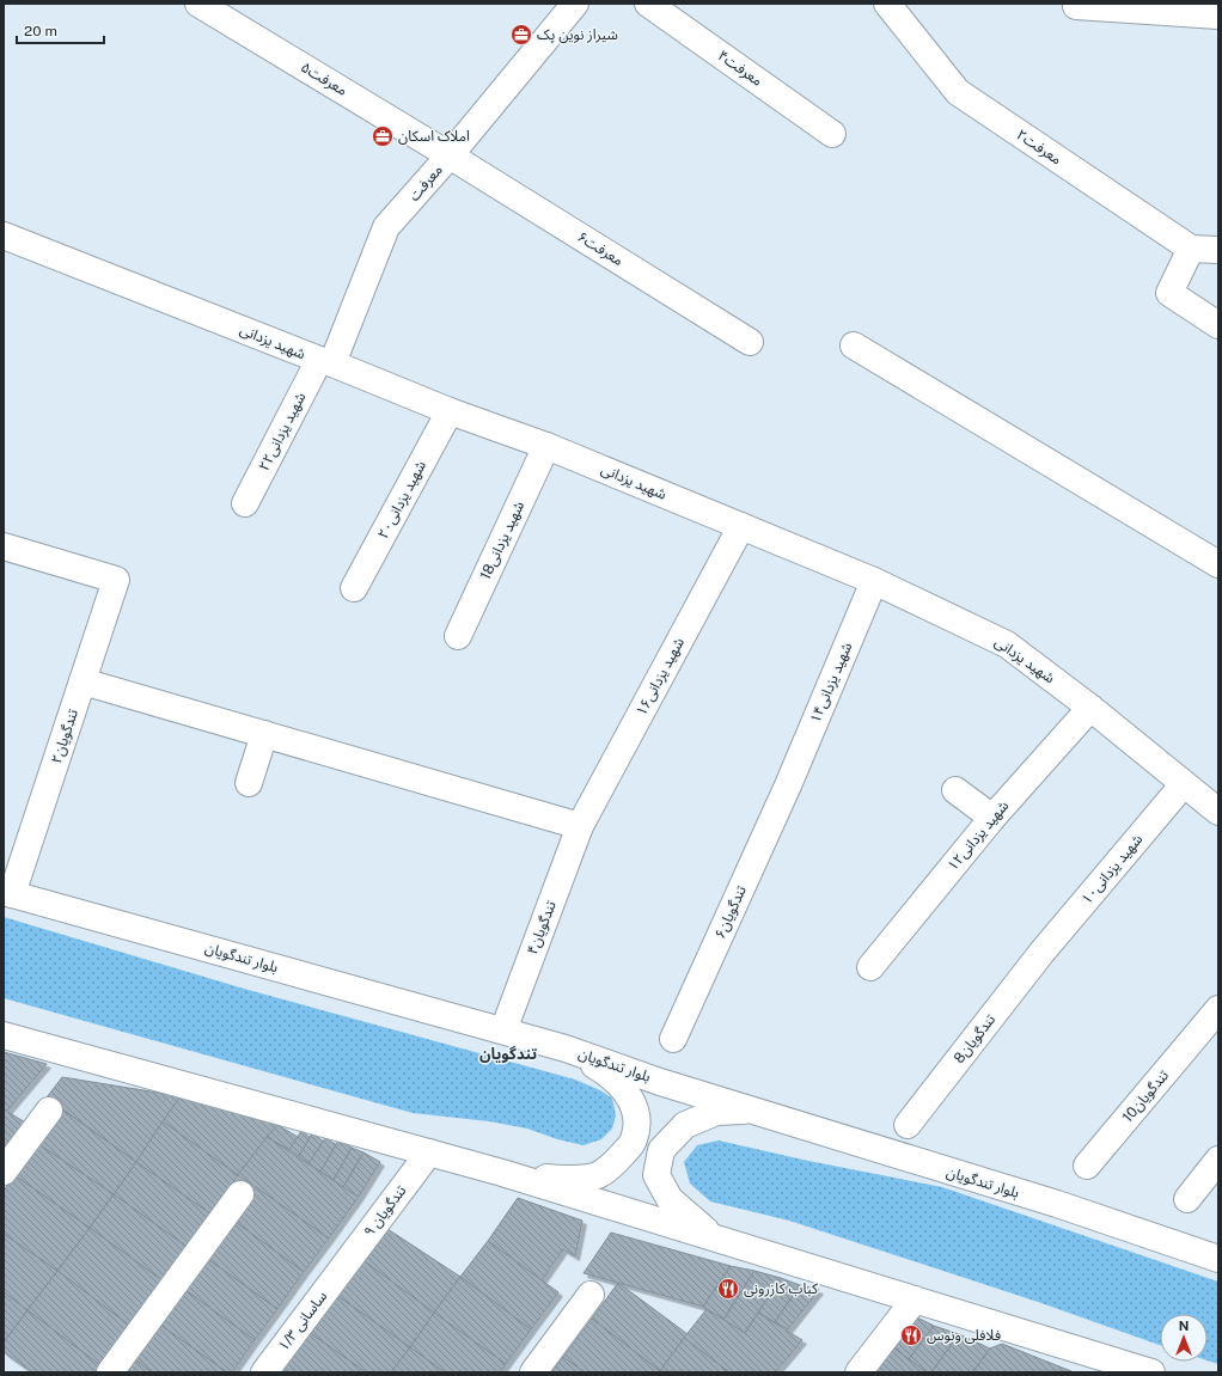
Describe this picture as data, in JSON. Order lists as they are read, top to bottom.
{
  "streets": {
    "street": [
      "معرفت۴",
      "معرفت۵",
      "معرفت۲",
      "معرفت",
      "معرفت۶",
      "شهید یزدانی",
      "شهید یزدانی۲۲",
      "شهید یزدانی۲۰",
      "شهید یزدانی18",
      "شهید یزدانی۱۶",
      "شهید یزدانی۱۴",
      "تندگویان۲",
      "شهید یزدانی۱۲",
      "شهید یزدانی۱۰",
      "۶تندگویان",
      "تندگویان۴",
      "بلوار تندگویان",
      "8تندگویان",
      "10تندگویان",
      "۹ تندگویان",
      "۱/۳ ساسانی"
    ]
  },
  "crossings": [
    ["معرفت۵", "معرفت"],
    ["معرفت۵", "معرفت۶"],
    ["معرفت", "معرفت۶"],
    ["معرفت", "شهید یزدانی"],
    ["معرفت", "شهید یزدانی۲۲"],
    ["شهید یزدانی", "شهید یزدانی۲۲"],
    ["شهید یزدانی", "شهید یزدانی۲۰"],
    ["شهید یزدانی", "شهید یزدانی18"],
    ["شهید یزدانی", "شهید یزدانی۱۶"],
    ["شهید یزدانی", "شهید یزدانی۱۴"],
    ["شهید یزدانی", "شهید یزدانی۱۲"],
    ["شهید یزدانی", "شهید یزدانی۱۰"],
    ["شهید یزدانی۱۶", "تندگویان۴"],
    ["شهید یزدانی۱۴", "۶تندگویان"],
    ["تندگویان۲", "بلوار تندگویان"],
    ["شهید یزدانی۱۰", "8تندگویان"],
    ["تندگویان۴", "بلوار تندگویان"],
    ["۹ تندگویان", "۱/۳ ساسانی"]
  ],
  "districts": ["تندگویان"],
  "places": {
    "office": ["شیراز نوین پک", "املاک اسکان"],
    "restaurant": ["کباب کازرونی", "فلافلی ونوس"]
  },
  "scale_bar": "20 m",
  "north": "top"
}
